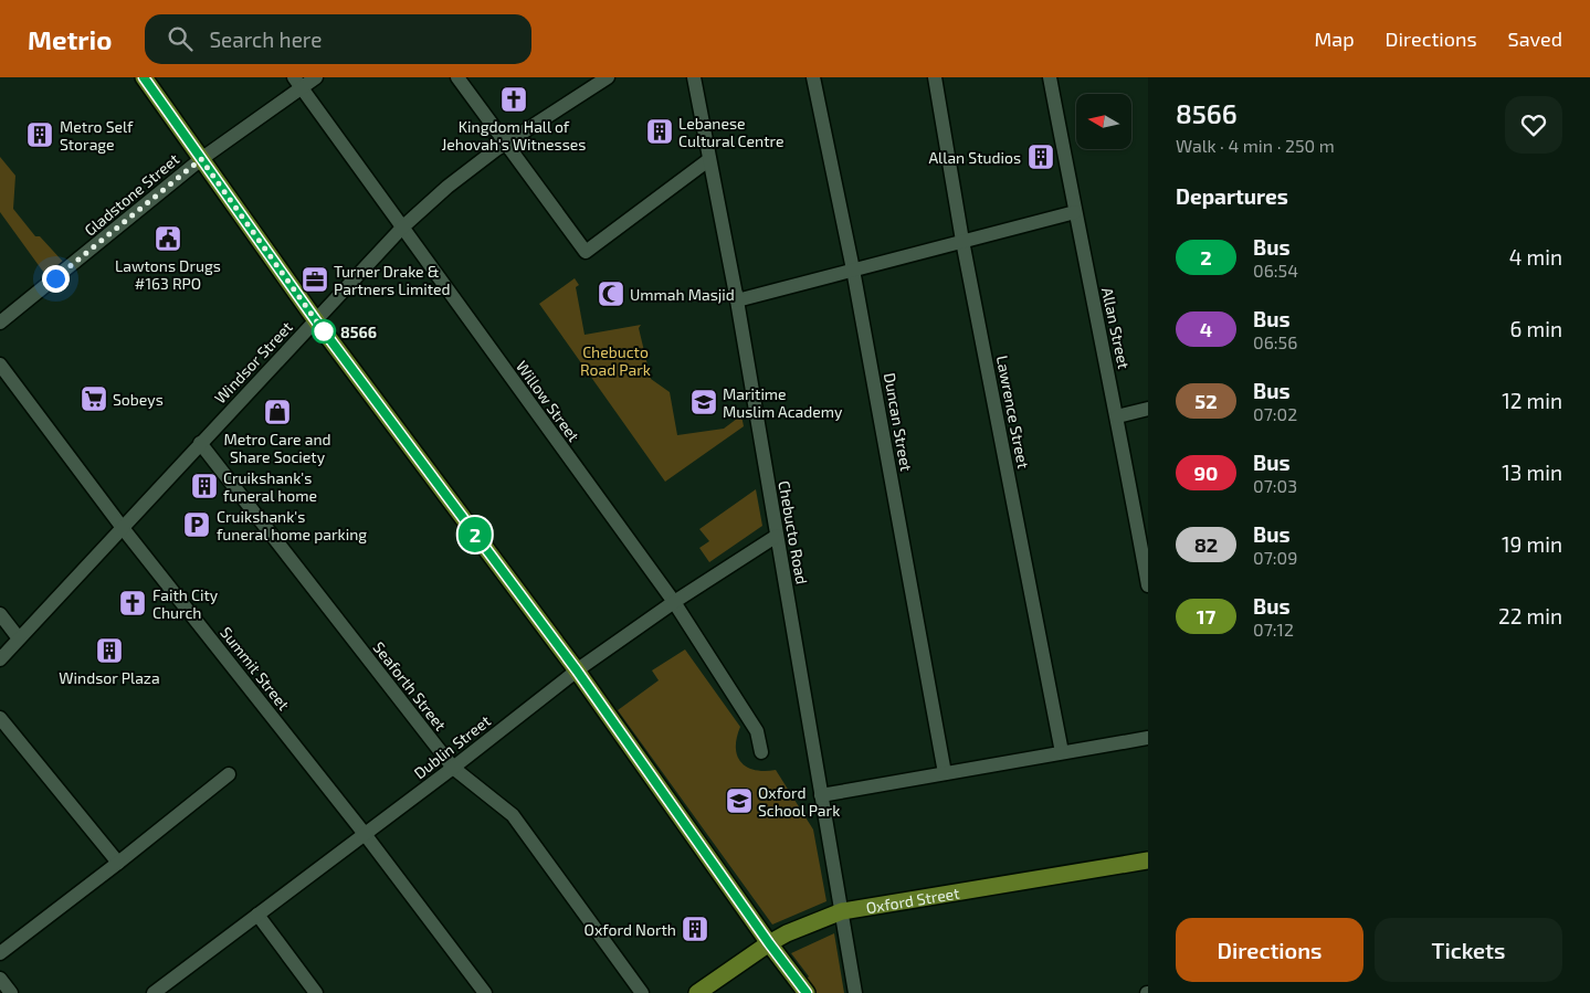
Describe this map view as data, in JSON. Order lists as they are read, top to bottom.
{
  "streets": {
    "main road": ["Oxford Street"],
    "street": [
      "Gladstone Street",
      "Allan Street",
      "Windsor Street",
      "Willow Street",
      "Lawrence Street",
      "Duncan Street",
      "Chebucto Road",
      "Summit Street",
      "Seaforth Street",
      "Dublin Street"
    ]
  },
  "crossings": [
    ["Gladstone Street", "Willow Street"],
    ["Windsor Street", "Willow Street"],
    ["Windsor Street", "Summit Street"],
    ["Windsor Street", "Seaforth Street"],
    ["Willow Street", "Dublin Street"],
    ["Chebucto Road", "Dublin Street"],
    ["Chebucto Road", "Oxford Street"],
    ["Summit Street", "Dublin Street"],
    ["Seaforth Street", "Dublin Street"]
  ],
  "parks": ["Chebucto Road Park"],
  "places": {
    "church": ["Kingdom Hall of Jehovah's Witnesses", "Faith City Church"],
    "building": [
      "Lebanese Cultural Centre",
      "Metro Self Storage",
      "Allan Studios",
      "Cruikshank's funeral home",
      "Windsor Plaza",
      "Oxford North"
    ],
    "public building": ["Lawtons Drugs #163 RPO"],
    "office": ["Turner Drake & Partners Limited"],
    "mosque": ["Ummah Masjid"],
    "other": ["8566"],
    "supermarket": ["Sobeys"],
    "school or university": ["Maritime Muslim Academy", "Oxford School Park"],
    "shop": ["Metro Care and Share Society"],
    "parking": ["Cruikshank's funeral home parking"]
  },
  "lines": ["bus line 2"],
  "north": "left",
  "page": {
    "header": "Metrio",
    "search": "Search here",
    "nav": ["Map", "Directions", "Saved"],
    "on_map": "2",
    "heading": [
      ["8566", "Walk · 4 min · 250 m"],
      "Departures"
    ],
    "list": [
      {
        "mark": "2",
        "name": "Bus",
        "note": "06:54",
        "value": "4 min"
      },
      {
        "mark": "4",
        "name": "Bus",
        "note": "06:56",
        "value": "6 min"
      },
      {
        "mark": "52",
        "name": "Bus",
        "note": "07:02",
        "value": "12 min"
      },
      {
        "mark": "90",
        "name": "Bus",
        "note": "07:03",
        "value": "13 min"
      },
      {
        "mark": "82",
        "name": "Bus",
        "note": "07:09",
        "value": "19 min"
      },
      {
        "mark": "17",
        "name": "Bus",
        "note": "07:12",
        "value": "22 min"
      }
    ],
    "buttons": ["Directions", "Tickets"]
  }
}
